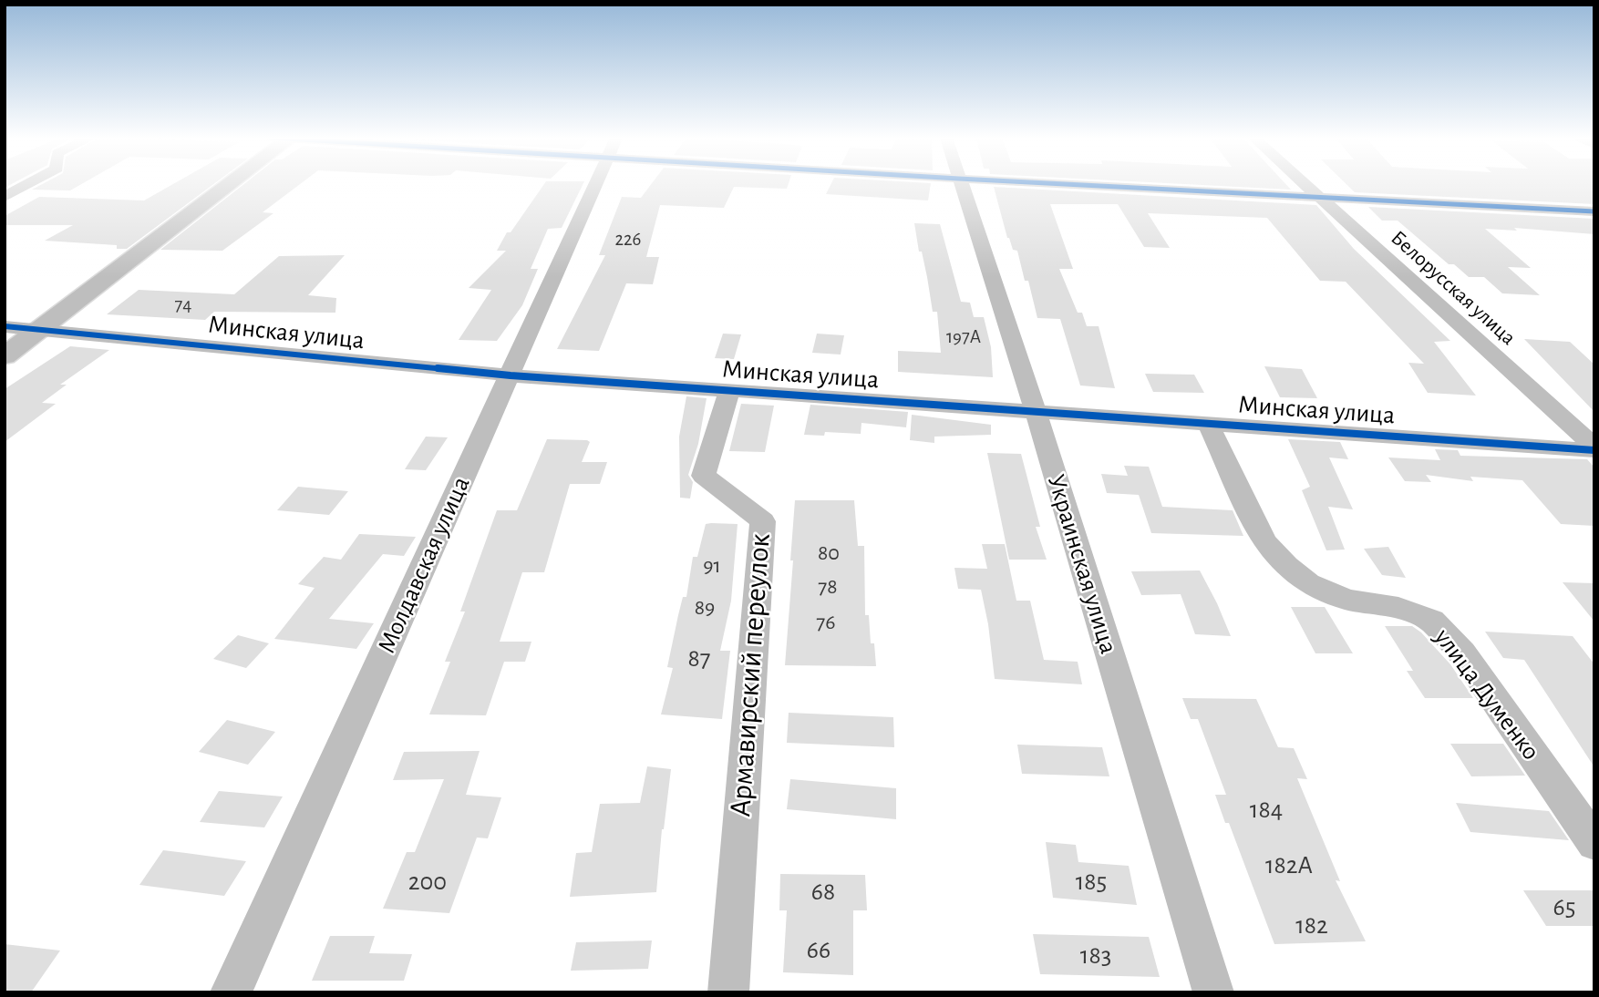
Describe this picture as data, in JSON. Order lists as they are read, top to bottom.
{
  "streets": {
    "street": [
      "Белорусская улица",
      "Минская улица",
      "Украинская улица",
      "Молдавская улица",
      "Армавирский переулок",
      "улица Думенко"
    ]
  },
  "crossings": [
    ["Белорусская улица", "Минская улица"],
    ["Минская улица", "Украинская улица"],
    ["Минская улица", "Молдавская улица"],
    ["Минская улица", "Армавирский переулок"],
    ["Минская улица", "улица Думенко"]
  ],
  "house_numbers": [
    "226",
    "74",
    "197А",
    "80",
    "91",
    "78",
    "89",
    "76",
    "87",
    "184",
    "182А",
    "200",
    "185",
    "68",
    "65",
    "182",
    "66",
    "183"
  ]
}
